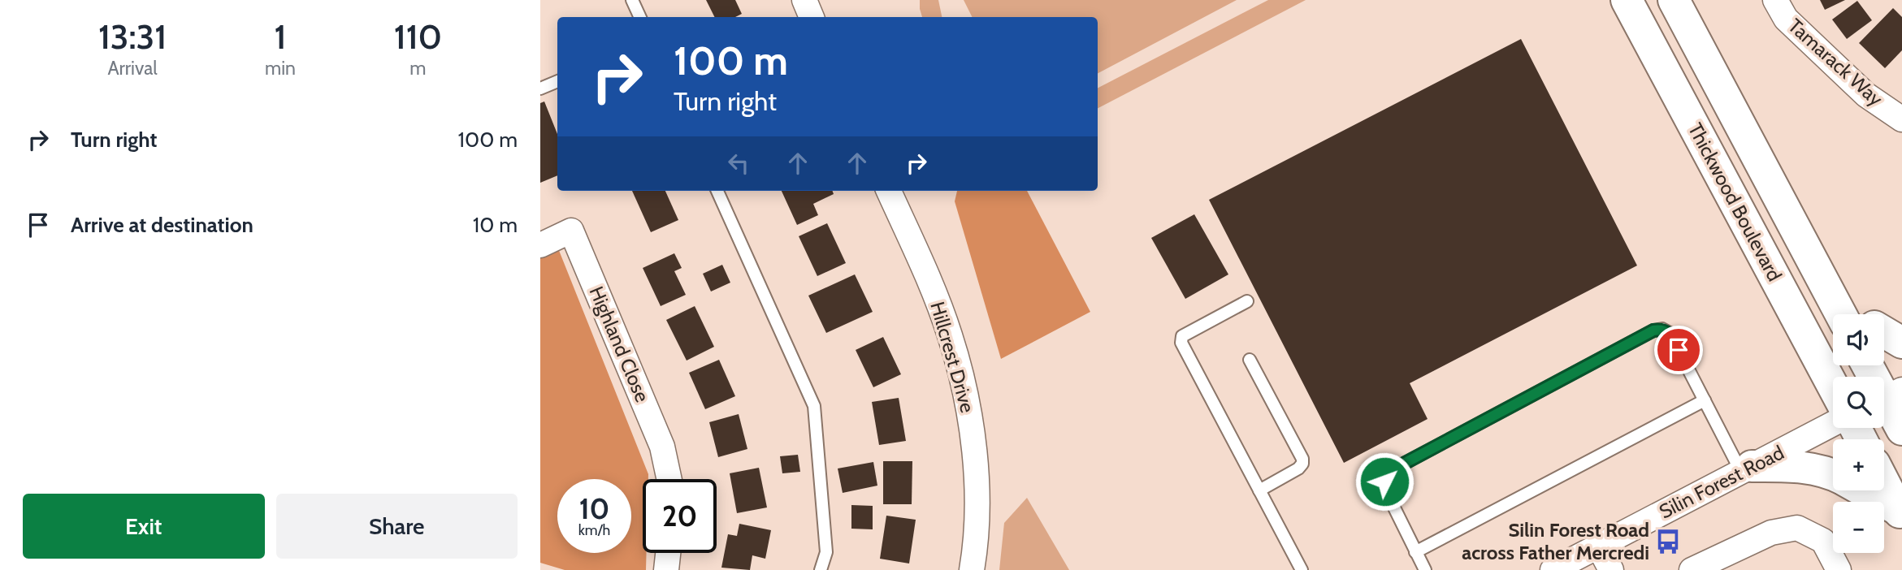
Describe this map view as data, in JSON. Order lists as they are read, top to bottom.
{
  "streets": {
    "main road": ["Thickwood Boulevard"],
    "street": [
      "Tamarack Way",
      "Highland Close",
      "Hillcrest Drive",
      "Silin Forest Road"
    ]
  },
  "places": {
    "bus stop": ["Silin Forest Road across Father Mercredi"]
  },
  "page": {
    "eta": [
      "13:31",
      "Arrival",
      "1",
      "min",
      "110",
      "m"
    ],
    "turn": ["100 m", "Turn right"],
    "list": [
      {
        "name": "Turn right",
        "value": "100 m"
      },
      {
        "name": "Arrive at destination",
        "value": "10 m"
      }
    ],
    "map_buttons": ["+", "−"],
    "speed": "10 km/h",
    "limit": "20",
    "buttons": ["Exit", "Share"]
  }
}
